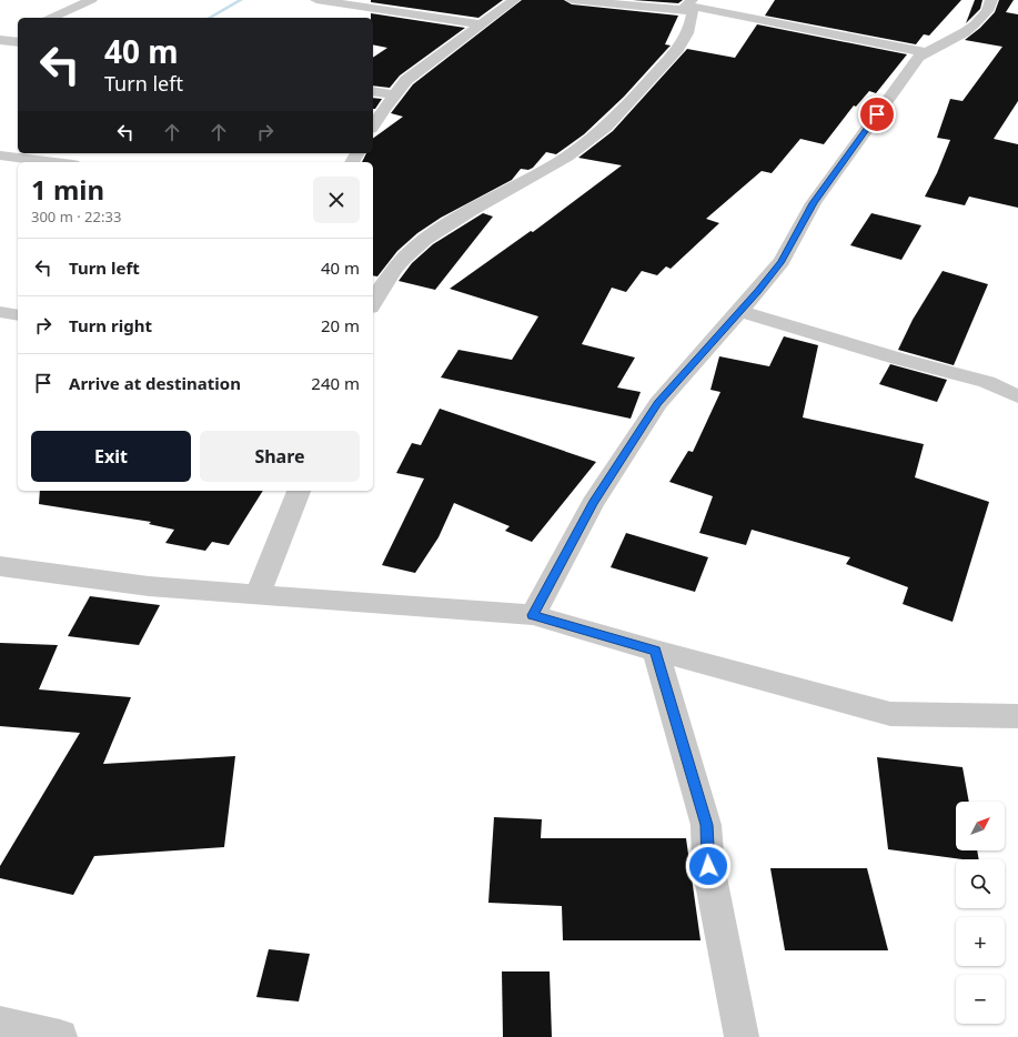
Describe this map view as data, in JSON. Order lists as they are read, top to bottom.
{
  "north": "top right",
  "page": {
    "turn": ["40 m", "Turn left"],
    "heading": ["1 min", "300 m · 22:33"],
    "list": [
      {
        "name": "Turn left",
        "value": "40 m"
      },
      {
        "name": "Turn right",
        "value": "20 m"
      },
      {
        "name": "Arrive at destination",
        "value": "240 m"
      }
    ],
    "buttons": ["Exit", "Share"],
    "map_buttons": ["+", "−"]
  }
}
